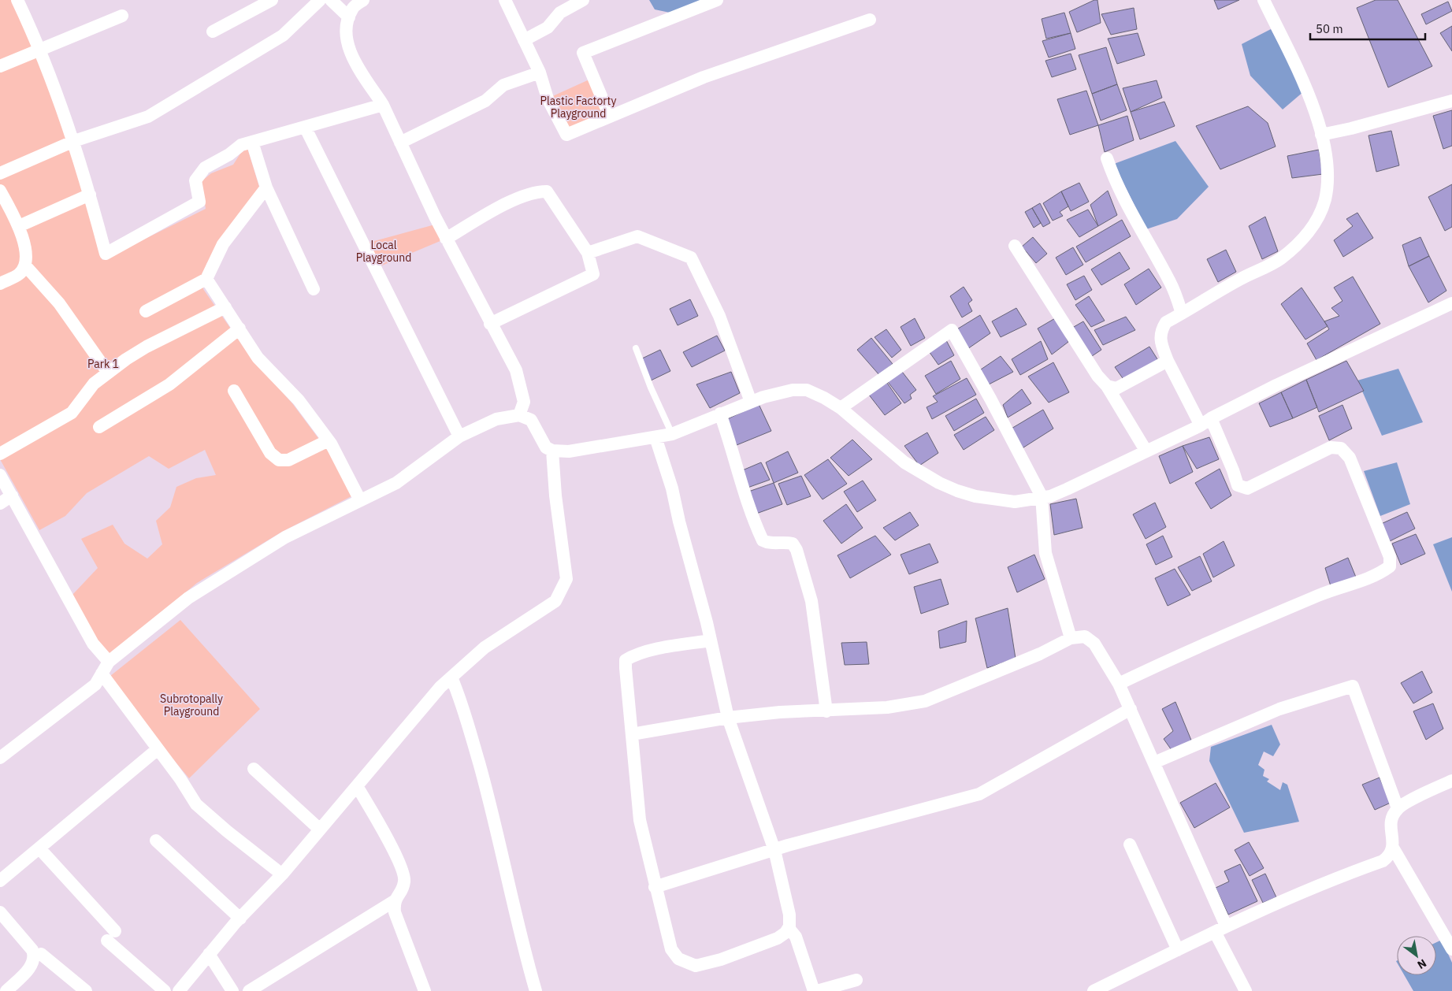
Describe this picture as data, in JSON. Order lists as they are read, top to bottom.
{
  "parks": [
    "Plastic Factorty Playground",
    "Local Playground",
    "Park 1",
    "Subrotopally Playground"
  ],
  "scale_bar": "50 m",
  "north": "bottom right"
}
